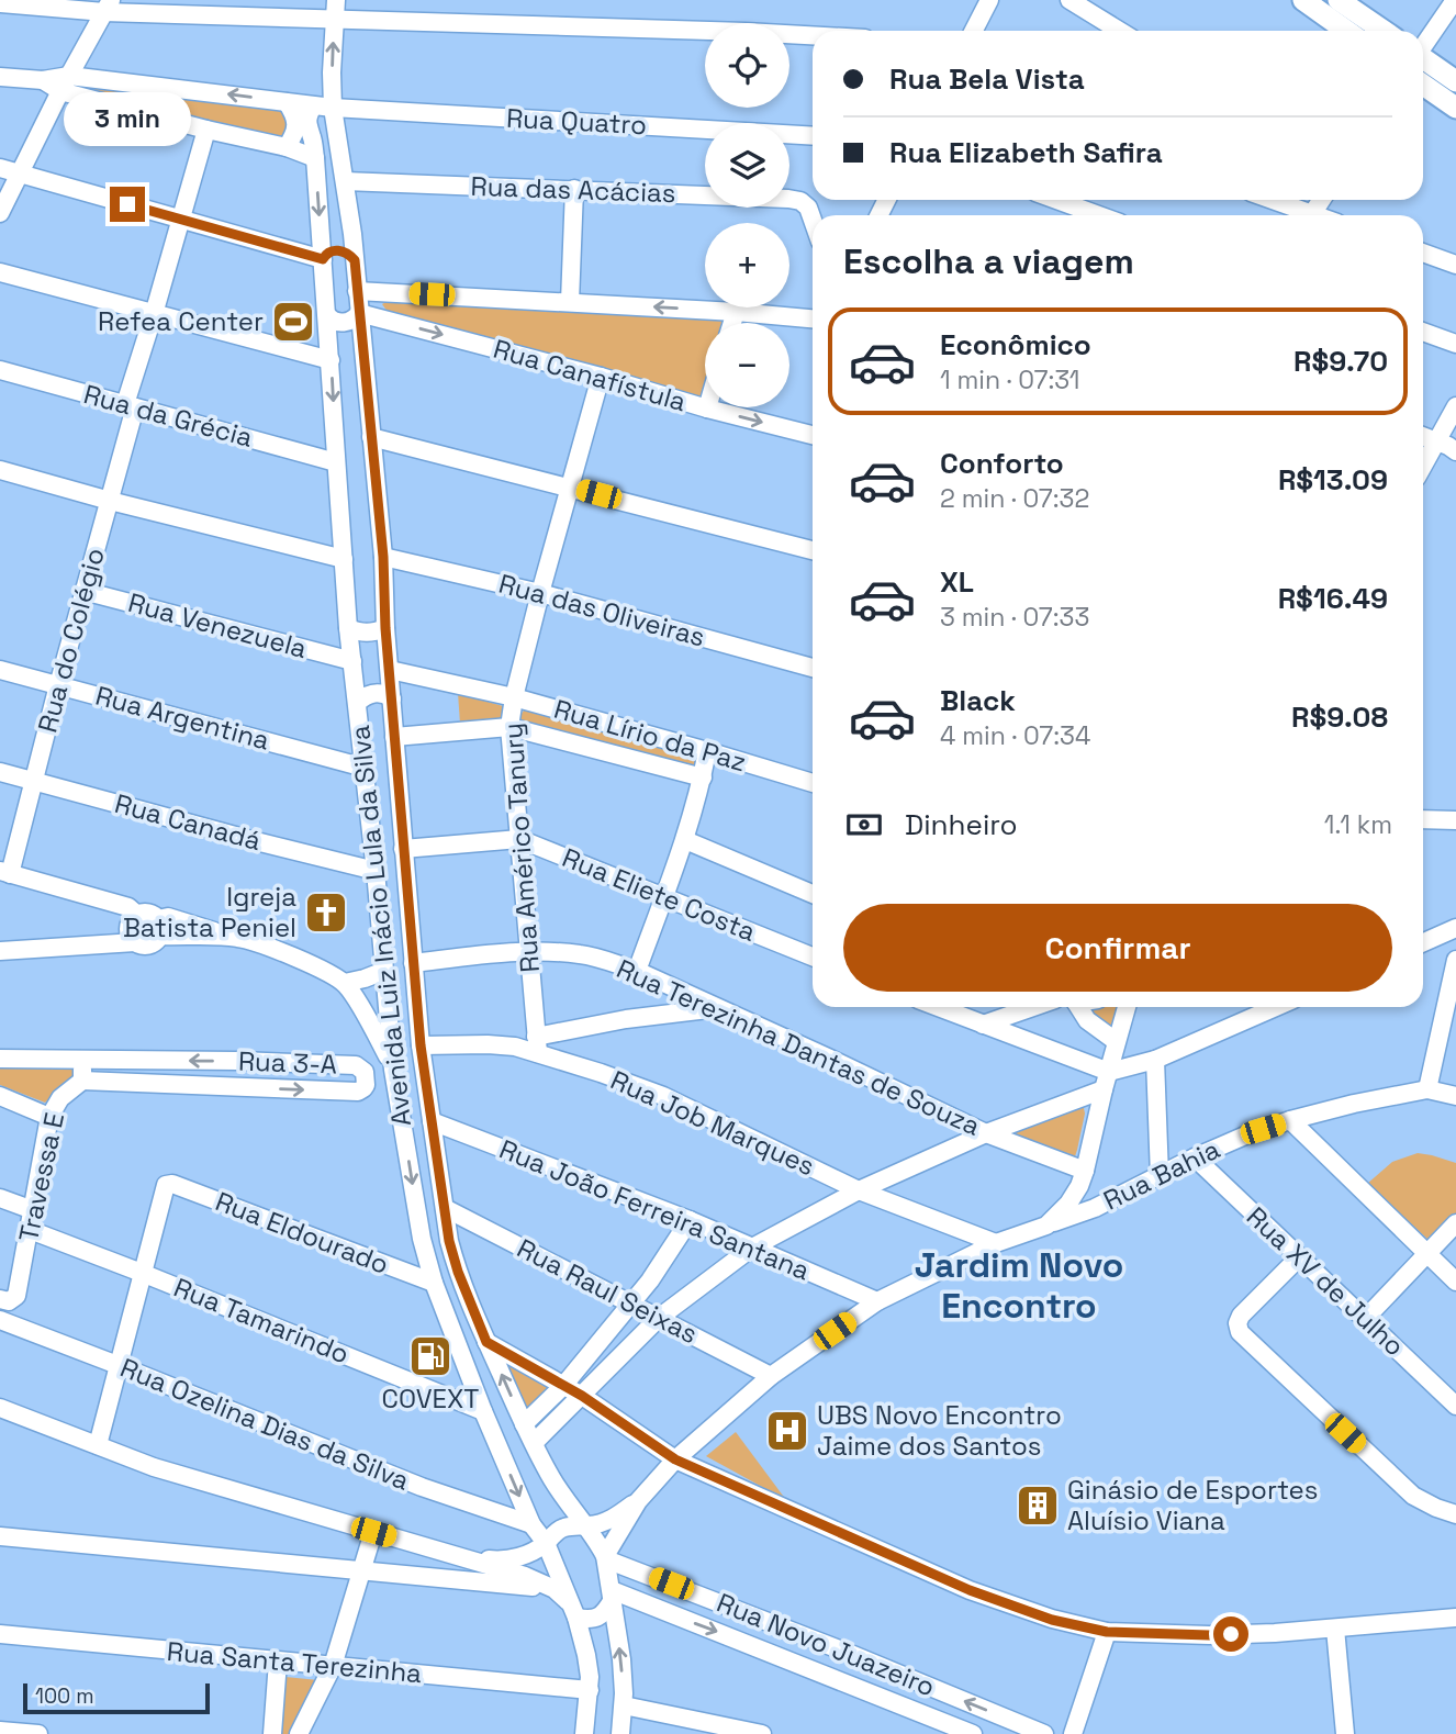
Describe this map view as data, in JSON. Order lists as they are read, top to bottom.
{
  "streets": {
    "street": [
      "Rua Quatro",
      "Rua das Acácias",
      "Rua Canafístula",
      "Rua da Grécia",
      "Rua das Oliveiras",
      "Rua Venezuela",
      "Rua do Colégio",
      "Rua Argentina",
      "Rua Lírio da Paz",
      "Rua Canadá",
      "Rua Américo Tanury",
      "Rua Eliete Costa",
      "Avenida Luiz Inácio Lula da Silva",
      "Rua Terezinha Dantas de Souza",
      "Rua 3-A",
      "Rua Job Marques",
      "Rua Bahia",
      "Travessa E",
      "Rua João Ferreira Santana",
      "Rua Eldourado",
      "Rua XV de Julho",
      "Rua Raul Seixas",
      "Rua Tamarindo",
      "Rua Ozelina Dias da Silva",
      "Rua Novo Juazeiro",
      "Rua Santa Terezinha"
    ]
  },
  "crossings": [
    ["Rua Quatro", "Avenida Luiz Inácio Lula da Silva"],
    ["Rua das Acácias", "Avenida Luiz Inácio Lula da Silva"],
    ["Rua Canafístula", "Rua Américo Tanury"],
    ["Rua Canafístula", "Avenida Luiz Inácio Lula da Silva"],
    ["Rua da Grécia", "Rua do Colégio"],
    ["Rua da Grécia", "Avenida Luiz Inácio Lula da Silva"],
    ["Rua das Oliveiras", "Rua Américo Tanury"],
    ["Rua das Oliveiras", "Avenida Luiz Inácio Lula da Silva"],
    ["Rua Venezuela", "Rua do Colégio"],
    ["Rua Venezuela", "Avenida Luiz Inácio Lula da Silva"],
    ["Rua do Colégio", "Rua Argentina"],
    ["Rua do Colégio", "Rua Canadá"],
    ["Rua Argentina", "Avenida Luiz Inácio Lula da Silva"],
    ["Rua Lírio da Paz", "Rua Américo Tanury"],
    ["Rua Lírio da Paz", "Avenida Luiz Inácio Lula da Silva"],
    ["Rua Canadá", "Avenida Luiz Inácio Lula da Silva"],
    ["Rua Américo Tanury", "Rua Eliete Costa"],
    ["Rua Américo Tanury", "Rua Terezinha Dantas de Souza"],
    ["Rua Américo Tanury", "Rua Job Marques"],
    ["Rua Eliete Costa", "Avenida Luiz Inácio Lula da Silva"],
    ["Avenida Luiz Inácio Lula da Silva", "Rua Terezinha Dantas de Souza"],
    ["Avenida Luiz Inácio Lula da Silva", "Rua Job Marques"],
    ["Avenida Luiz Inácio Lula da Silva", "Rua João Ferreira Santana"],
    ["Avenida Luiz Inácio Lula da Silva", "Rua Eldourado"],
    ["Avenida Luiz Inácio Lula da Silva", "Rua Raul Seixas"],
    ["Avenida Luiz Inácio Lula da Silva", "Rua Tamarindo"],
    ["Avenida Luiz Inácio Lula da Silva", "Rua Ozelina Dias da Silva"],
    ["Avenida Luiz Inácio Lula da Silva", "Rua Novo Juazeiro"],
    ["Avenida Luiz Inácio Lula da Silva", "Rua Santa Terezinha"],
    ["Rua 3-A", "Travessa E"],
    ["Rua Job Marques", "Rua Bahia"],
    ["Rua Bahia", "Rua João Ferreira Santana"],
    ["Rua Bahia", "Rua XV de Julho"],
    ["Rua Bahia", "Rua Raul Seixas"],
    ["Rua Eldourado", "Rua Tamarindo"]
  ],
  "districts": ["Jardim Novo Encontro"],
  "places": {
    "sports": ["Refea Center"],
    "church": ["Igreja Batista Peniel"],
    "fuel station": ["COVEXT"],
    "hospital": ["UBS Novo Encontro Jaime dos Santos"],
    "building": ["Ginásio de Esportes Aluísio Viana"]
  },
  "scale_bar": "100 m",
  "page": {
    "map_buttons": ["+", "−"],
    "banner": ["Rua Bela Vista", "Rua Elizabeth Safira"],
    "bubble": "3 min",
    "heading": "Escolha a viagem",
    "list": [
      {
        "name": "Econômico",
        "note": "1 min · 07:31",
        "value": "R$9.70"
      },
      {
        "name": "Conforto",
        "note": "2 min · 07:32",
        "value": "R$13.09"
      },
      {
        "name": "XL",
        "note": "3 min · 07:33",
        "value": "R$16.49"
      },
      {
        "name": "Black",
        "note": "4 min · 07:34",
        "value": "R$9.08"
      }
    ],
    "pay": ["Dinheiro", "1.1 km"],
    "buttons": "Confirmar",
    "scale": "100 m"
  }
}
